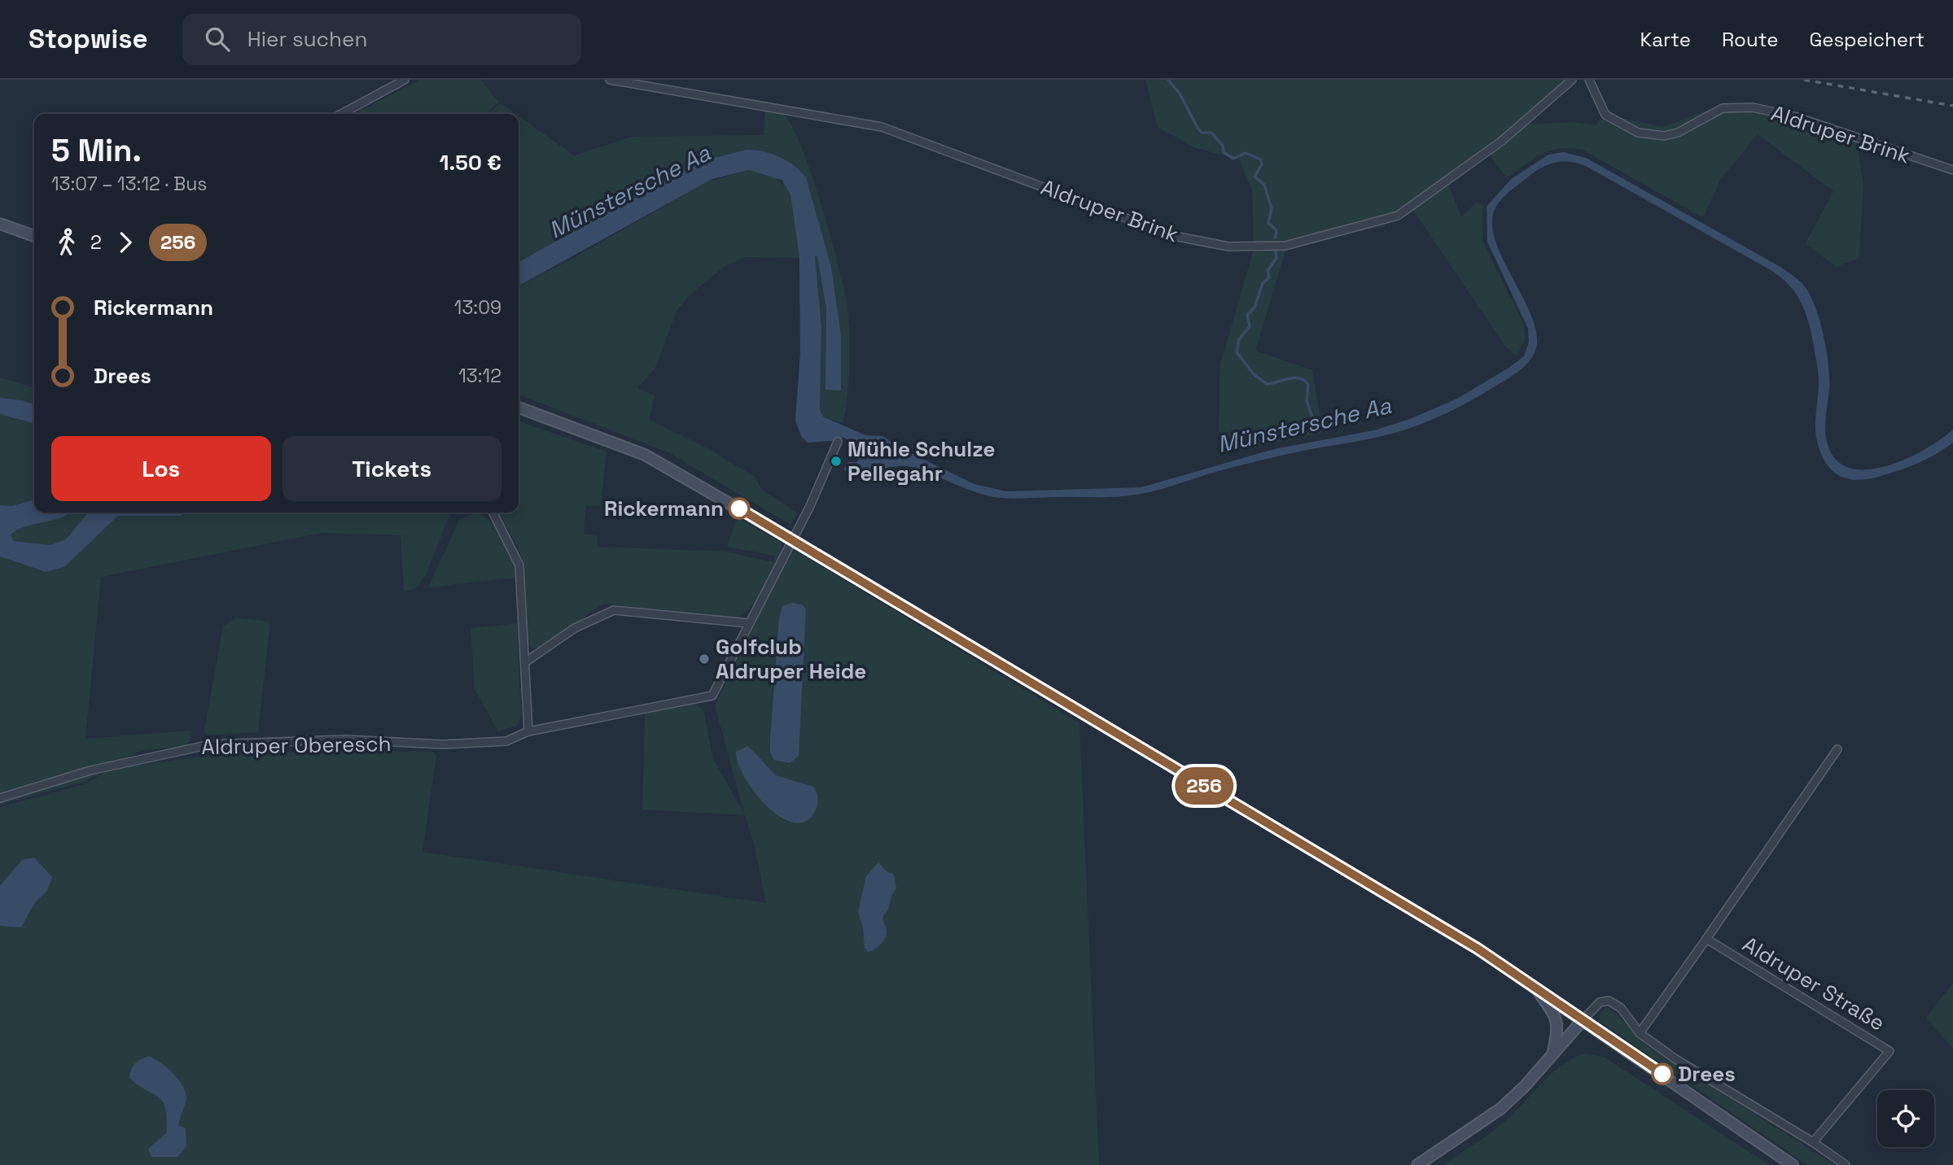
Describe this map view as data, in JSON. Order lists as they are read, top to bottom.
{
  "streets": {
    "street": ["Aldruper Brink", "Aldruper Oberesch", "Aldruper Straße"]
  },
  "water": ["Münstersche Aa"],
  "places": [
    "Mühle Schulze Pellegahr",
    "Rickermann",
    "Golfclub Aldruper Heide",
    "Drees"
  ],
  "lines": ["bus line 256"],
  "page": {
    "header": "Stopwise",
    "search": "Hier suchen",
    "nav": ["Karte", "Route", "Gespeichert"],
    "on_map": "256",
    "heading": ["5 Min.", "13:07 – 13:12 · Bus", "1.50 €"],
    "legs": ["2", "256"],
    "list": [
      {
        "name": "Rickermann",
        "value": "13:09"
      },
      {
        "name": "Drees",
        "value": "13:12"
      }
    ],
    "buttons": ["Los", "Tickets"]
  }
}
